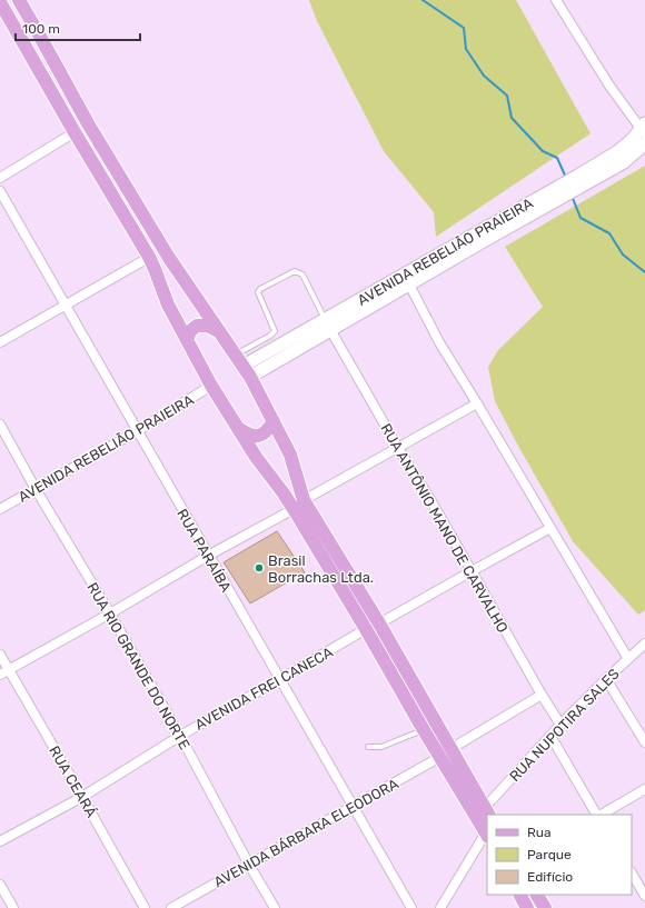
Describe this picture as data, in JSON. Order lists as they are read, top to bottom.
{
  "streets": {
    "street": [
      "AVENIDA REBELIÃO PRAIEIRA",
      "RUA ANTÔNIO MANO DE CARVALHO",
      "RUA PARAÍBA",
      "RUA RIO GRANDE DO NORTE",
      "AVENIDA FREI CANECA",
      "RUA NUPOTIRA SALES",
      "RUA CEARÁ",
      "AVENIDA BÁRBARA ELEODORA"
    ]
  },
  "crossings": [
    ["AVENIDA REBELIÃO PRAIEIRA", "RUA ANTÔNIO MANO DE CARVALHO"],
    ["AVENIDA REBELIÃO PRAIEIRA", "RUA PARAÍBA"],
    ["AVENIDA REBELIÃO PRAIEIRA", "RUA RIO GRANDE DO NORTE"],
    ["RUA ANTÔNIO MANO DE CARVALHO", "RUA NUPOTIRA SALES"],
    ["RUA PARAÍBA", "AVENIDA FREI CANECA"],
    ["RUA PARAÍBA", "AVENIDA BÁRBARA ELEODORA"],
    ["RUA RIO GRANDE DO NORTE", "AVENIDA FREI CANECA"],
    ["RUA RIO GRANDE DO NORTE", "AVENIDA BÁRBARA ELEODORA"],
    ["AVENIDA FREI CANECA", "RUA CEARÁ"]
  ],
  "places": ["Brasil Borrachas Ltda."],
  "legend": ["Rua", "Parque", "Edifício"],
  "scale_bar": "100 m"
}
